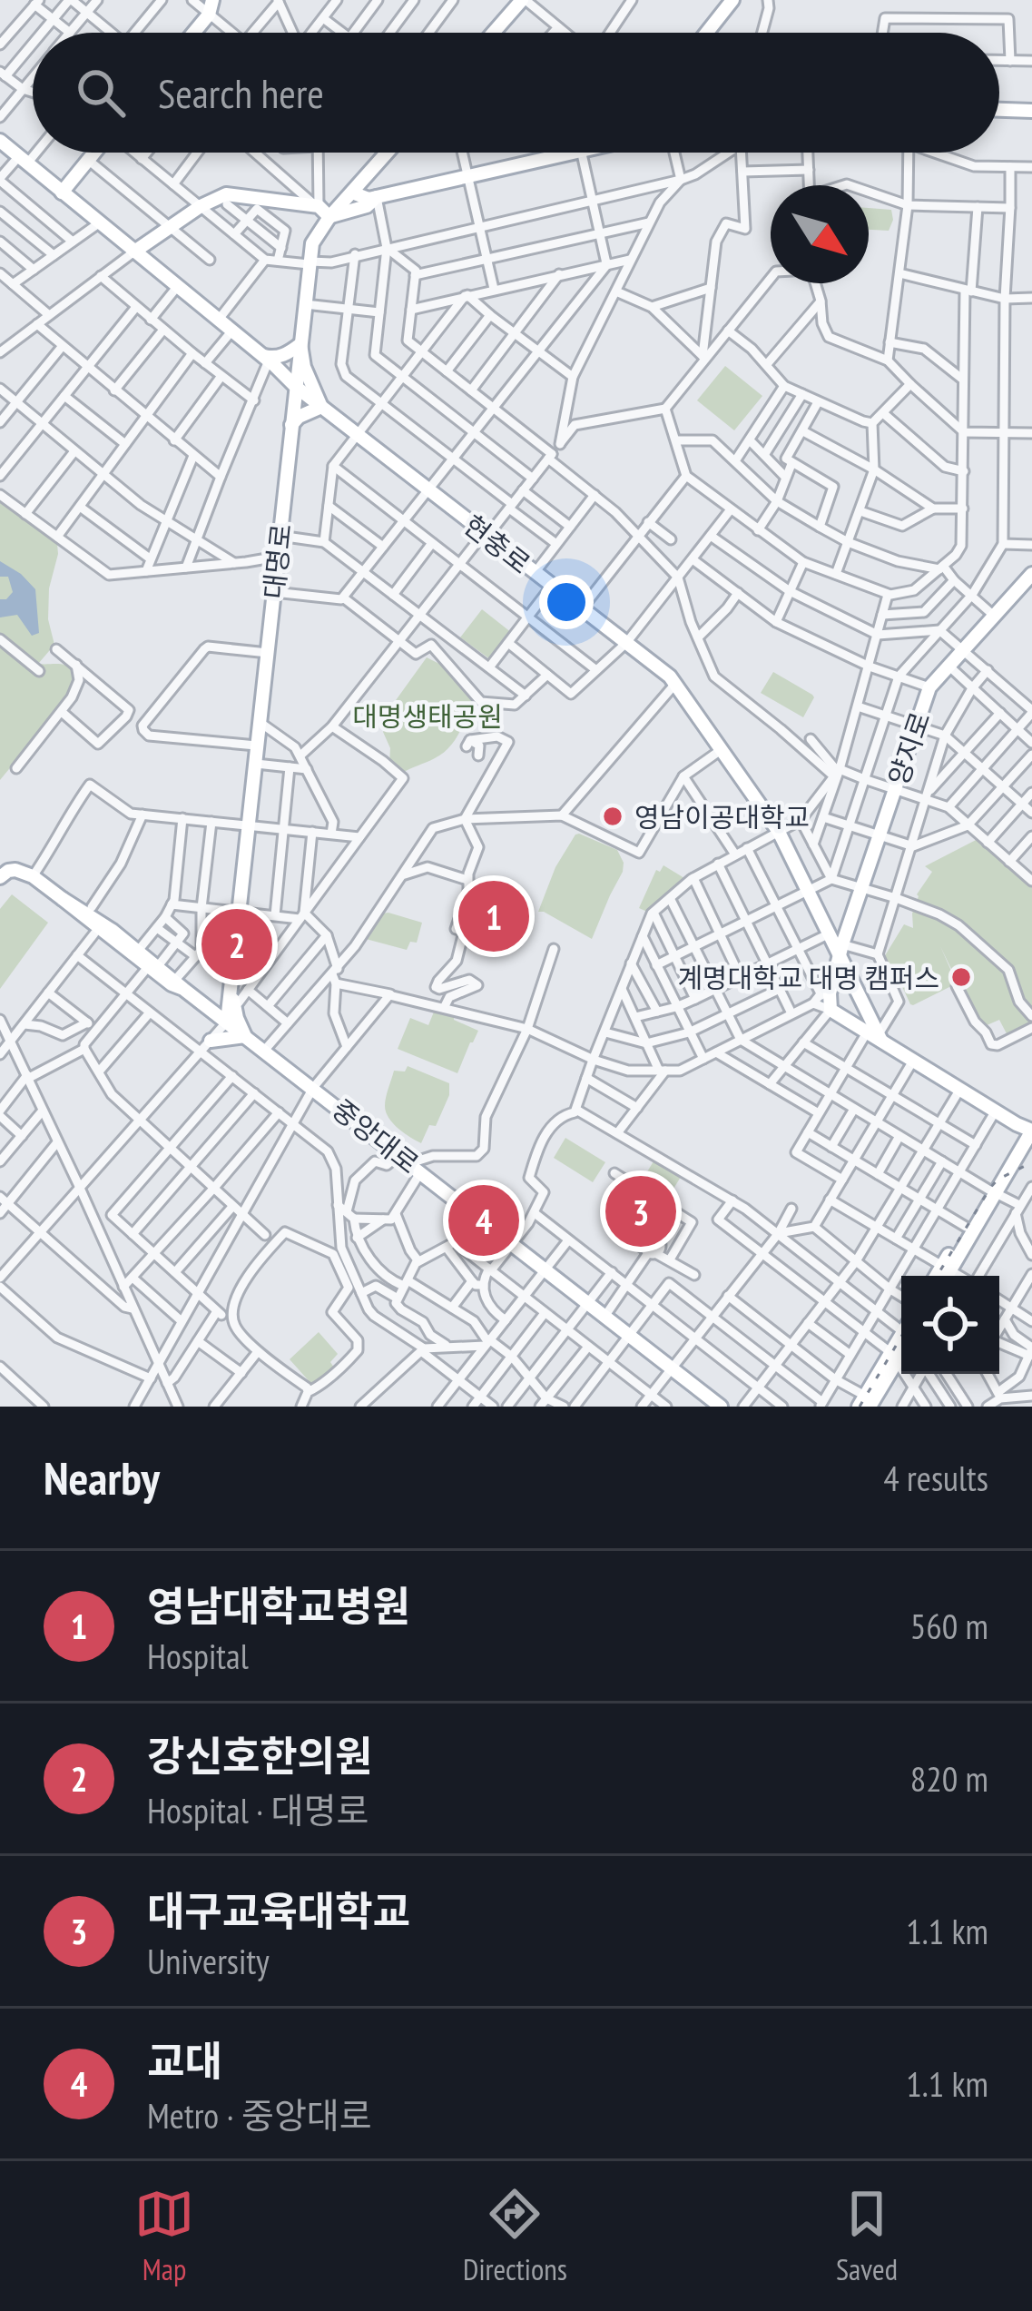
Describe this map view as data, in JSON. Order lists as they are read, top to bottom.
{
  "streets": {
    "main road": [
      "현충로",
      "대명로",
      "양지로",
      "중앙대로"
    ]
  },
  "crossings": [
    ["현충로", "대명로"],
    ["현충로", "양지로"],
    ["대명로", "중앙대로"]
  ],
  "parks": ["대명생태공원"],
  "places": ["영남이공대학교", "계명대학교 대명 캠퍼스"],
  "north": "bottom right",
  "page": {
    "search": "Search here",
    "pins": [
      "1",
      "2",
      "3",
      "4"
    ],
    "heading": ["Nearby", "4 results"],
    "list": [
      {
        "mark": "1",
        "name": "영남대학교병원",
        "note": "Hospital",
        "value": "560 m"
      },
      {
        "mark": "2",
        "name": "강신호한의원",
        "note": "Hospital · 대명로",
        "value": "820 m"
      },
      {
        "mark": "3",
        "name": "대구교육대학교",
        "note": "University",
        "value": "1.1 km"
      },
      {
        "mark": "4",
        "name": "교대",
        "note": "Metro · 중앙대로",
        "value": "1.1 km"
      }
    ],
    "nav": ["Map", "Directions", "Saved"]
  }
}
